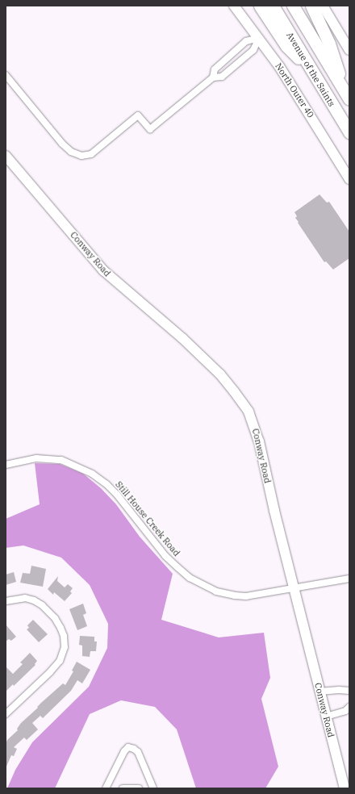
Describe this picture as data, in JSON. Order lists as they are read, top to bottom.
{
  "streets": {
    "highway": ["Avenue of the Saints"],
    "street": ["North Outer 40", "Conway Road", "Still House Creek Road"]
  },
  "crossings": [
    ["Conway Road", "Still House Creek Road"]
  ]
}
